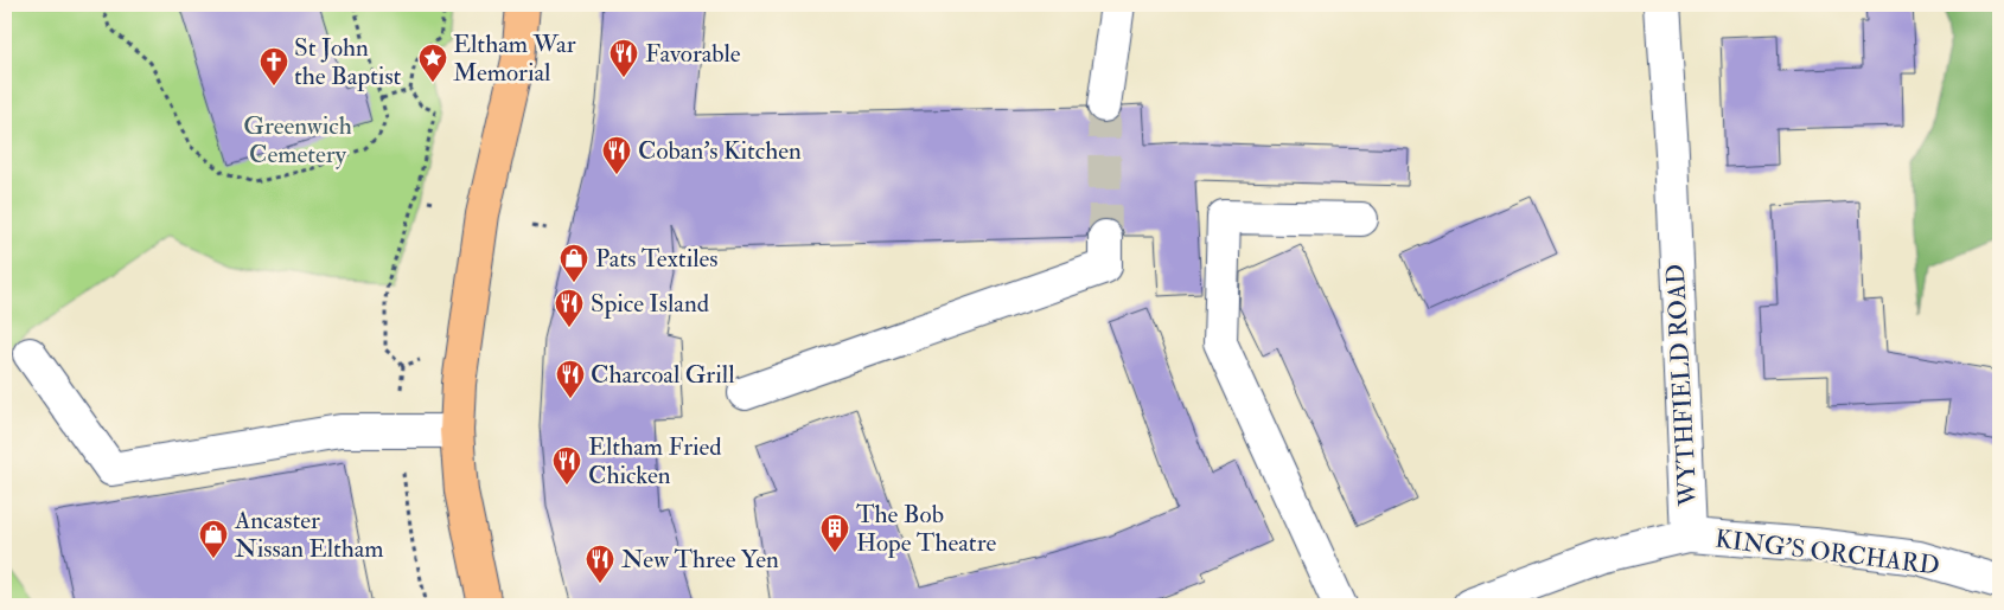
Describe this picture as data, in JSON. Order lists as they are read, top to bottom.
{
  "streets": {
    "street": ["WYTHFIELD ROAD", "KING'S ORCHARD"]
  },
  "crossings": [
    ["WYTHFIELD ROAD", "KING'S ORCHARD"]
  ],
  "parks": ["Greenwich Cemetery"],
  "places": {
    "restaurant": [
      "Favorable",
      "Coban's Kitchen",
      "Spice Island",
      "Charcoal Grill",
      "Eltham Fried Chicken",
      "New Three Yen"
    ],
    "place": ["Eltham War Memorial"],
    "church": ["St John the Baptist"],
    "shop": ["Pats Textiles", "Ancaster Nissan Eltham"],
    "building": ["The Bob Hope Theatre"]
  }
}
